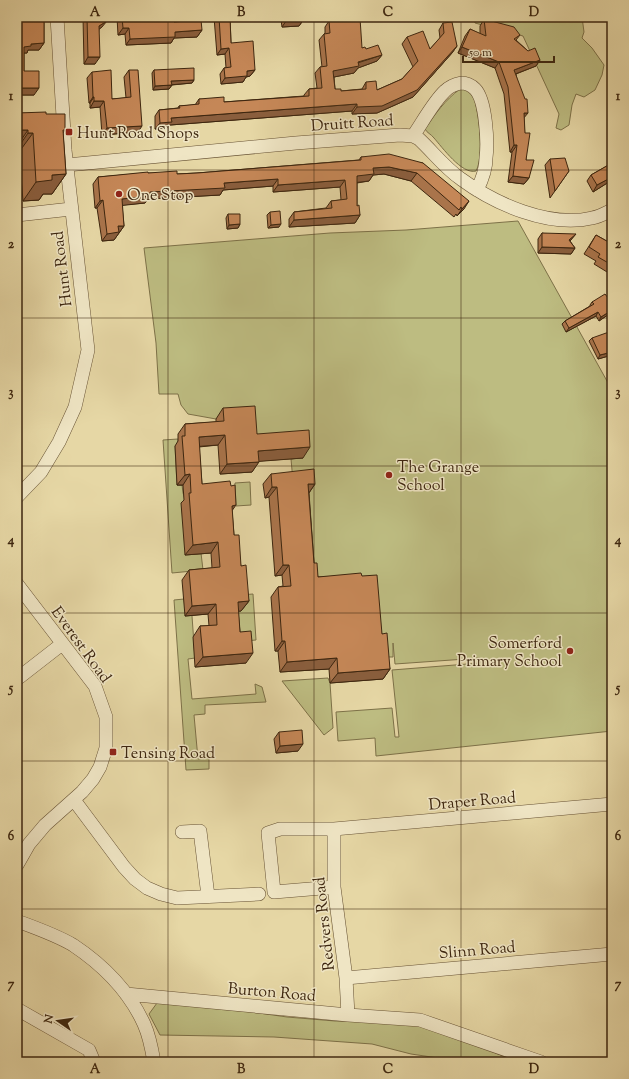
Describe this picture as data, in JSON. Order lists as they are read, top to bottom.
{
  "streets": {
    "street": [
      "Druitt Road",
      "Hunt Road",
      "Everest Road",
      "Draper Road",
      "Redvers Road",
      "Slinn Road",
      "Burton Road"
    ]
  },
  "crossings": [
    ["Druitt Road", "Hunt Road"],
    ["Draper Road", "Redvers Road"],
    ["Redvers Road", "Slinn Road"],
    ["Redvers Road", "Burton Road"]
  ],
  "places": {
    "transit": ["Hunt Road Shops", "Tensing Road"],
    "other": ["One Stop", "The Grange School", "Somerford Primary School"]
  },
  "scale_bar": "50 m",
  "north": "left",
  "grid": {
    "columns": [
      "A",
      "B",
      "C",
      "D"
    ],
    "rows": [
      "1",
      "2",
      "3",
      "4",
      "5",
      "6",
      "7"
    ]
  }
}
